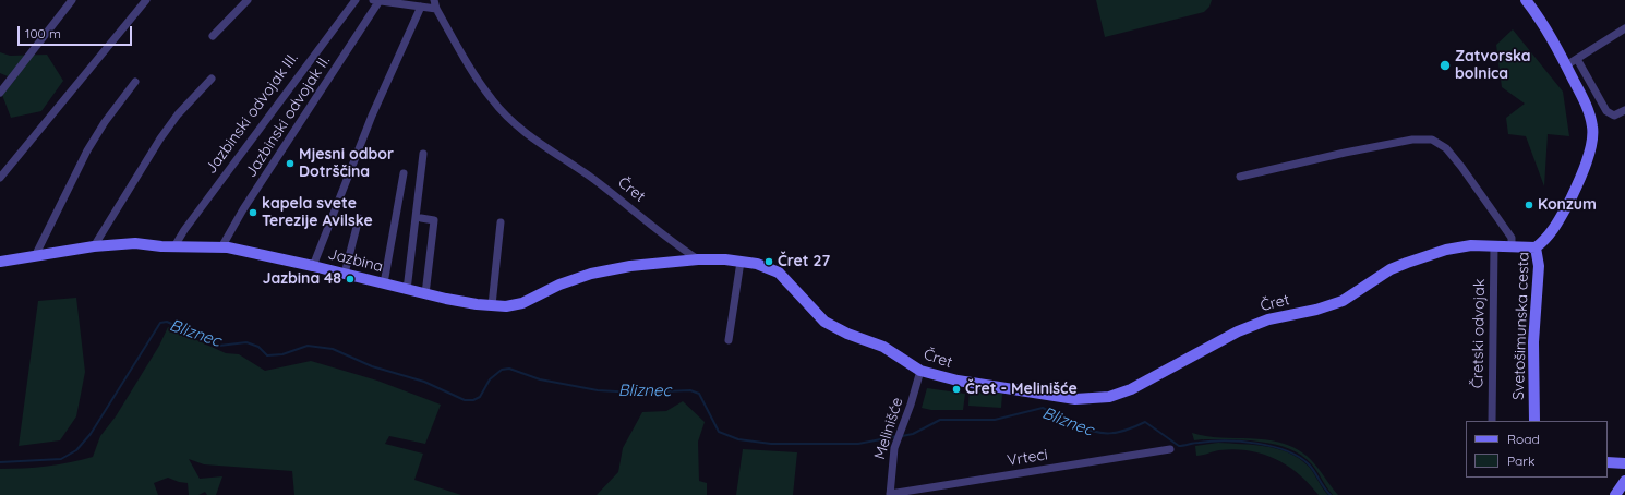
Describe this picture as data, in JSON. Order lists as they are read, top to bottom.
{
  "streets": {
    "street": [
      "Jazbinski odvojak III.",
      "Jazbinski odvojak II.",
      "Čret",
      "Jazbina",
      "Svetošimunska cesta",
      "Čretski odvojak",
      "Melinišće",
      "Vrteci"
    ]
  },
  "crossings": [
    ["Jazbinski odvojak III.", "Jazbina"],
    ["Jazbinski odvojak II.", "Jazbina"],
    ["Čret", "Jazbina"],
    ["Čret", "Svetošimunska cesta"],
    ["Čret", "Čretski odvojak"],
    ["Čret", "Melinišće"],
    ["Melinišće", "Vrteci"]
  ],
  "water": ["Bliznec"],
  "places": [
    "Zatvorska bolnica",
    "Mjesni odbor Dotrščina",
    "Konzum",
    "kapela svete Terezije Avilske",
    "Čret 27",
    "Jazbina 48",
    "Čret - Melinišće"
  ],
  "legend": ["Road", "Park"],
  "scale_bar": "100 m"
}
